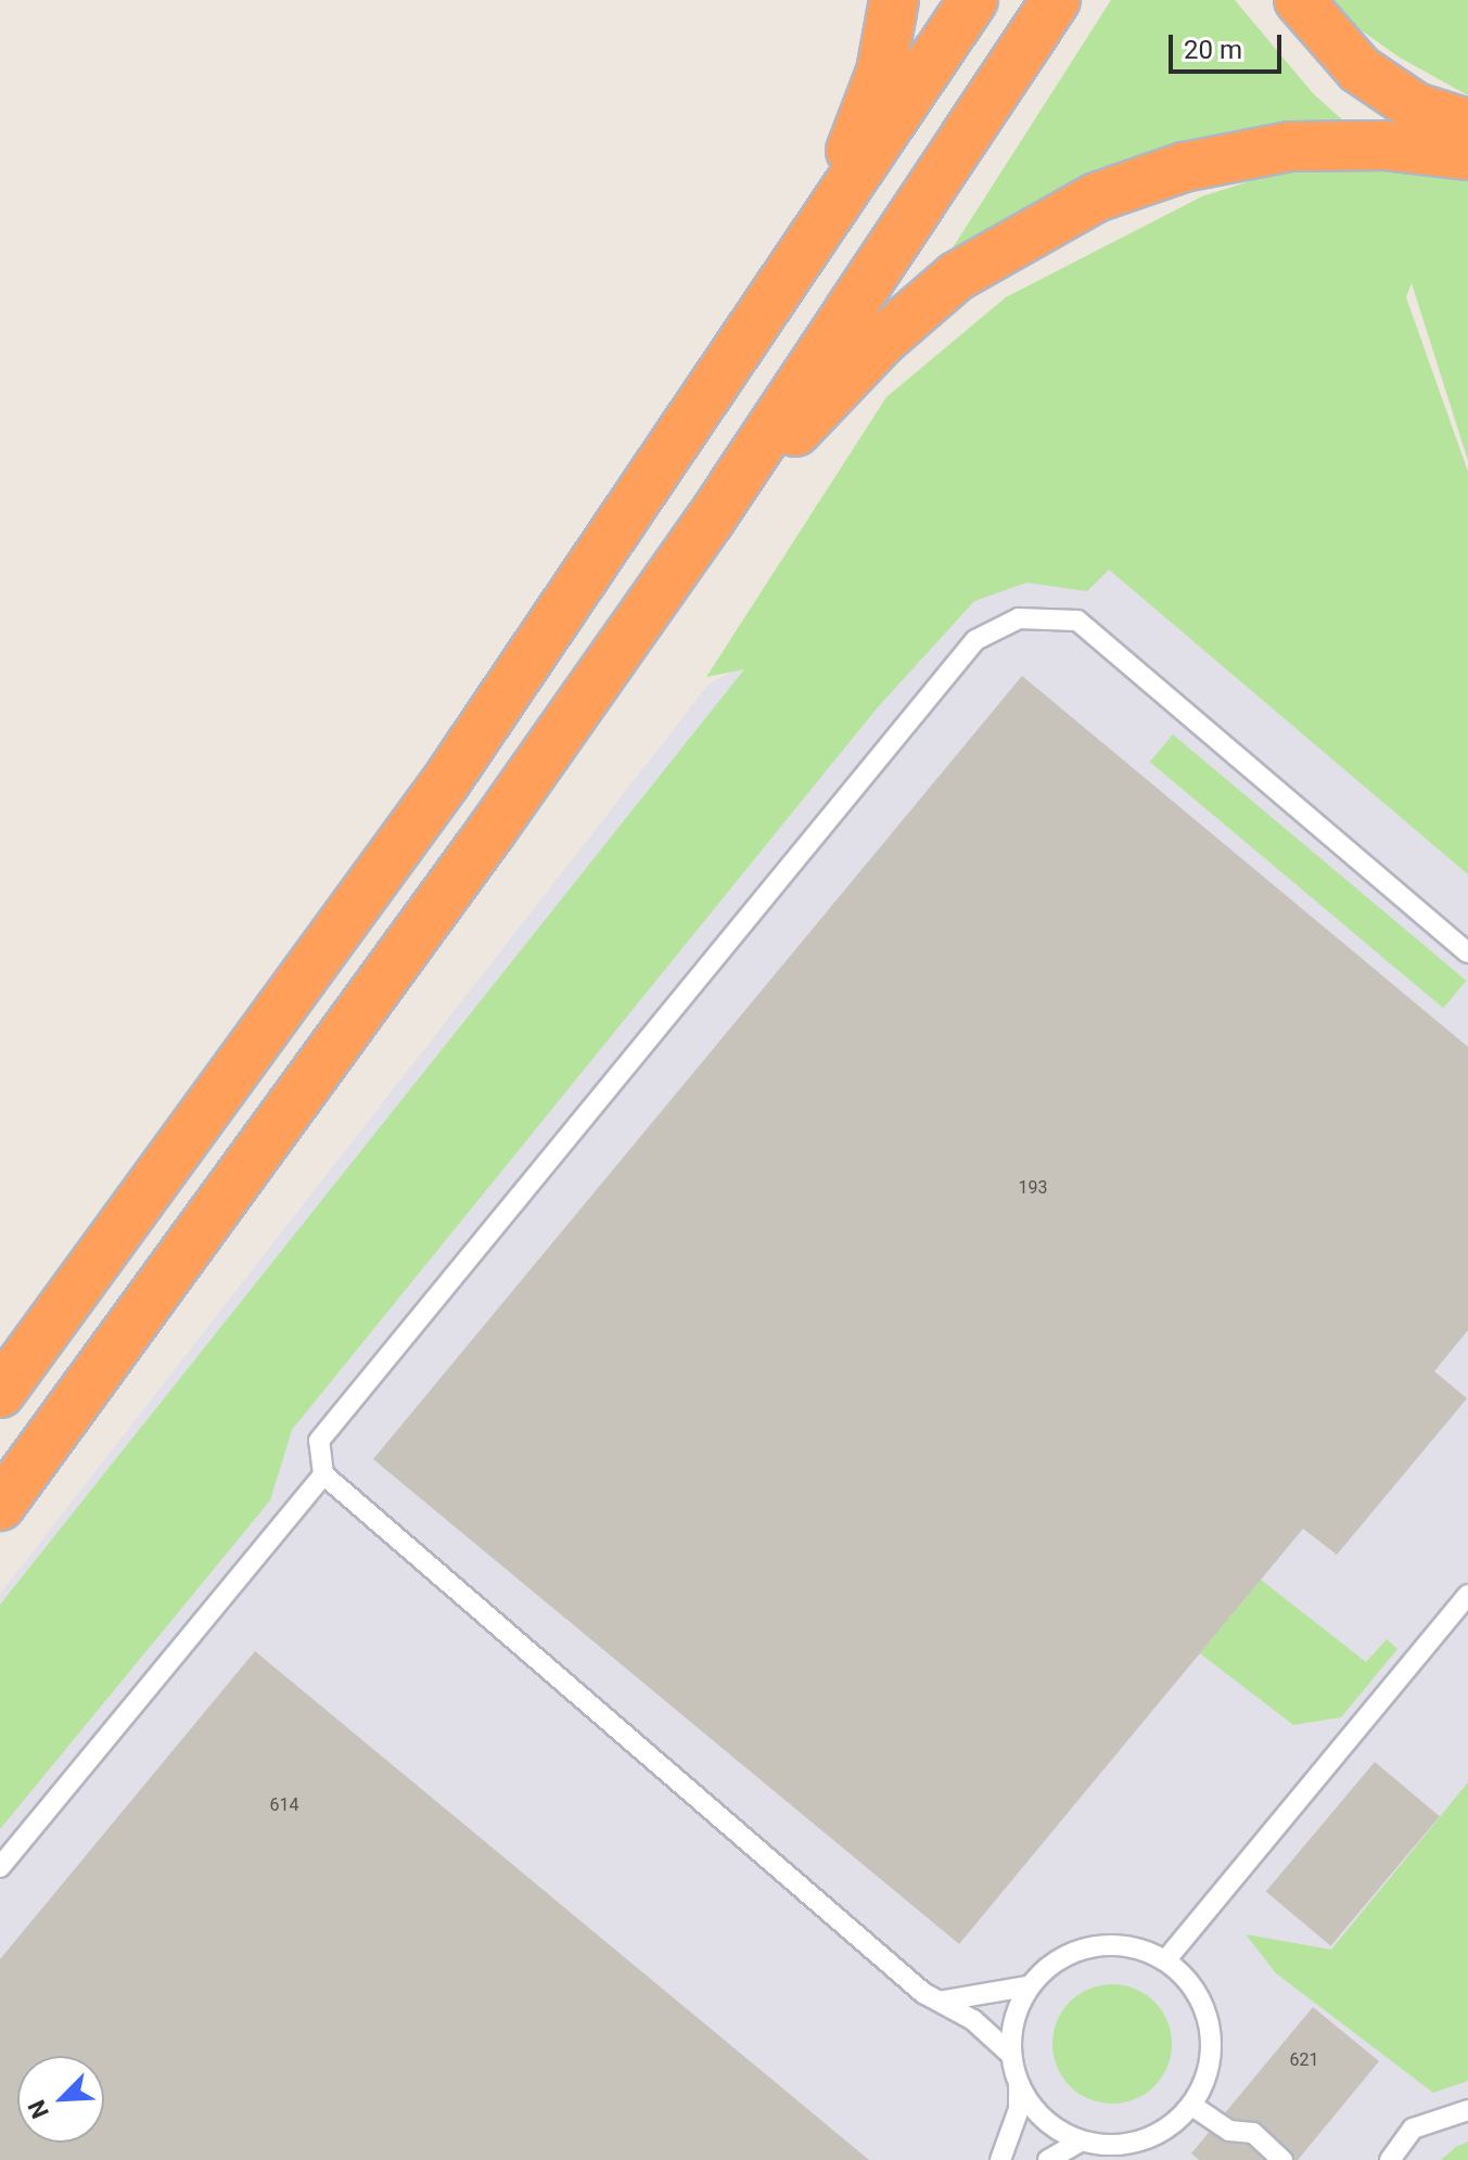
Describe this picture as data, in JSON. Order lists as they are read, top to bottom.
{
  "house_numbers": ["193", "614", "621"],
  "scale_bar": "20 m",
  "north": "bottom left"
}
